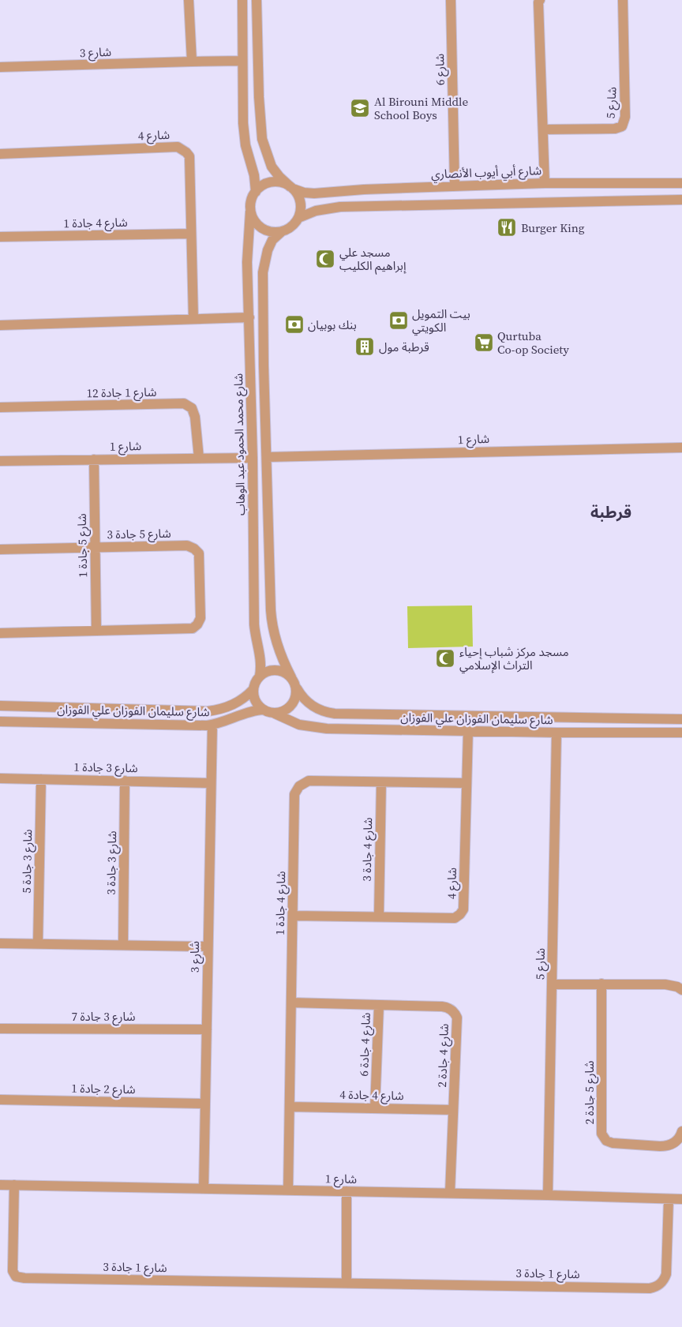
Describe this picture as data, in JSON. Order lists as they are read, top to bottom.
{
  "streets": {
    "street": [
      "شارع 3",
      "شارع 6",
      "شارع 5",
      "شارع 4",
      "شارع أبي أيوب الأنصاري",
      "شارع 4 جادة 1",
      "شارع 1 جادة 12",
      "شارع 1",
      "شارع محمد الحمود عبد الوهاب",
      "شارع 5 جادة 3",
      "شارع 5 جادة 1",
      "شارع سليمان الفوزان علي الفوزان",
      "شارع 3 جادة 1",
      "شارع 4 جادة 3",
      "شارع 3 جادة 5",
      "شارع 3 جادة 3",
      "شارع 3 جادة 7",
      "شارع 4 جادة 6",
      "شارع 4 جادة 2",
      "شارع 2 جادة 1",
      "شارع 5 جادة 2",
      "شارع 4 جادة 4",
      "شارع 1 جادة 3"
    ]
  },
  "crossings": [
    ["شارع 3", "شارع 1"],
    ["شارع 3", "شارع سليمان الفوزان علي الفوزان"],
    ["شارع 3", "شارع 3 جادة 1"],
    ["شارع 3", "شارع 3 جادة 7"],
    ["شارع 3", "شارع 2 جادة 1"],
    ["شارع 6", "شارع أبي أيوب الأنصاري"],
    ["شارع 5", "شارع 1"],
    ["شارع 5", "شارع سليمان الفوزان علي الفوزان"],
    ["شارع 4", "شارع 4 جادة 1"],
    ["شارع 4", "شارع سليمان الفوزان علي الفوزان"],
    ["شارع 4", "شارع 4 جادة 3"],
    ["شارع أبي أيوب الأنصاري", "شارع محمد الحمود عبد الوهاب"],
    ["شارع 4 جادة 1", "شارع 1"],
    ["شارع 4 جادة 1", "شارع 4 جادة 3"],
    ["شارع 4 جادة 1", "شارع 4 جادة 2"],
    ["شارع 4 جادة 1", "شارع 4 جادة 4"],
    ["شارع 1 جادة 12", "شارع 1"],
    ["شارع 1", "شارع محمد الحمود عبد الوهاب"],
    ["شارع 1", "شارع 5 جادة 1"],
    ["شارع 1", "شارع 4 جادة 2"],
    ["شارع 1", "شارع 1 جادة 3"],
    ["شارع محمد الحمود عبد الوهاب", "شارع سليمان الفوزان علي الفوزان"],
    ["شارع 5 جادة 3", "شارع 5 جادة 1"],
    ["شارع 3 جادة 1", "شارع 3 جادة 5"],
    ["شارع 3 جادة 1", "شارع 3 جادة 3"],
    ["شارع 4 جادة 6", "شارع 4 جادة 2"],
    ["شارع 4 جادة 6", "شارع 4 جادة 4"],
    ["شارع 4 جادة 2", "شارع 4 جادة 4"]
  ],
  "districts": ["قرطبة"],
  "places": {
    "school or university": ["Al Birouni Middle School Boys"],
    "restaurant": ["Burger King"],
    "mosque": ["مسجد علي إبراهيم الكليب", "مسجد مركز شباب إحياء التراث الإسلامي"],
    "bank": ["بيت التمويل الكويتي", "بنك بوبيان"],
    "supermarket": ["Qurtuba Co-op Society"],
    "building": ["قرطبة مول"]
  }
}
